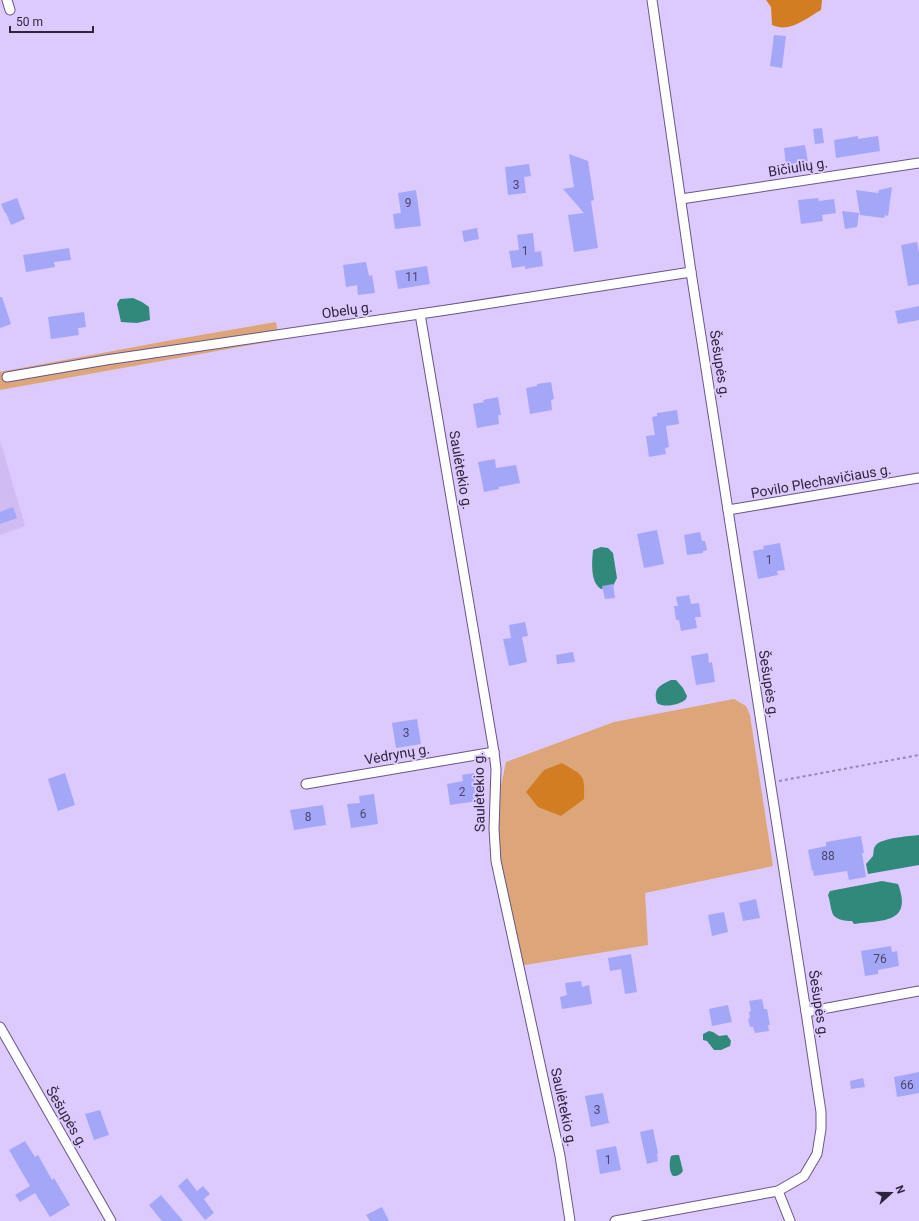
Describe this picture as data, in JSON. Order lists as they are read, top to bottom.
{
  "streets": {
    "street": [
      "Bičiulių g.",
      "Obelų g.",
      "Šešupės g.",
      "Saulėtekio g.",
      "Povilo Plechavičiaus g.",
      "Vėdrynų g."
    ]
  },
  "crossings": [
    ["Bičiulių g.", "Šešupės g."],
    ["Obelų g.", "Šešupės g."],
    ["Obelų g.", "Saulėtekio g."],
    ["Šešupės g.", "Povilo Plechavičiaus g."],
    ["Saulėtekio g.", "Vėdrynų g."]
  ],
  "house_numbers": [
    "3",
    "9",
    "1",
    "11",
    "1",
    "3",
    "2",
    "6",
    "8",
    "88",
    "76",
    "66",
    "3",
    "1"
  ],
  "scale_bar": "50 m",
  "north": "right"
}
